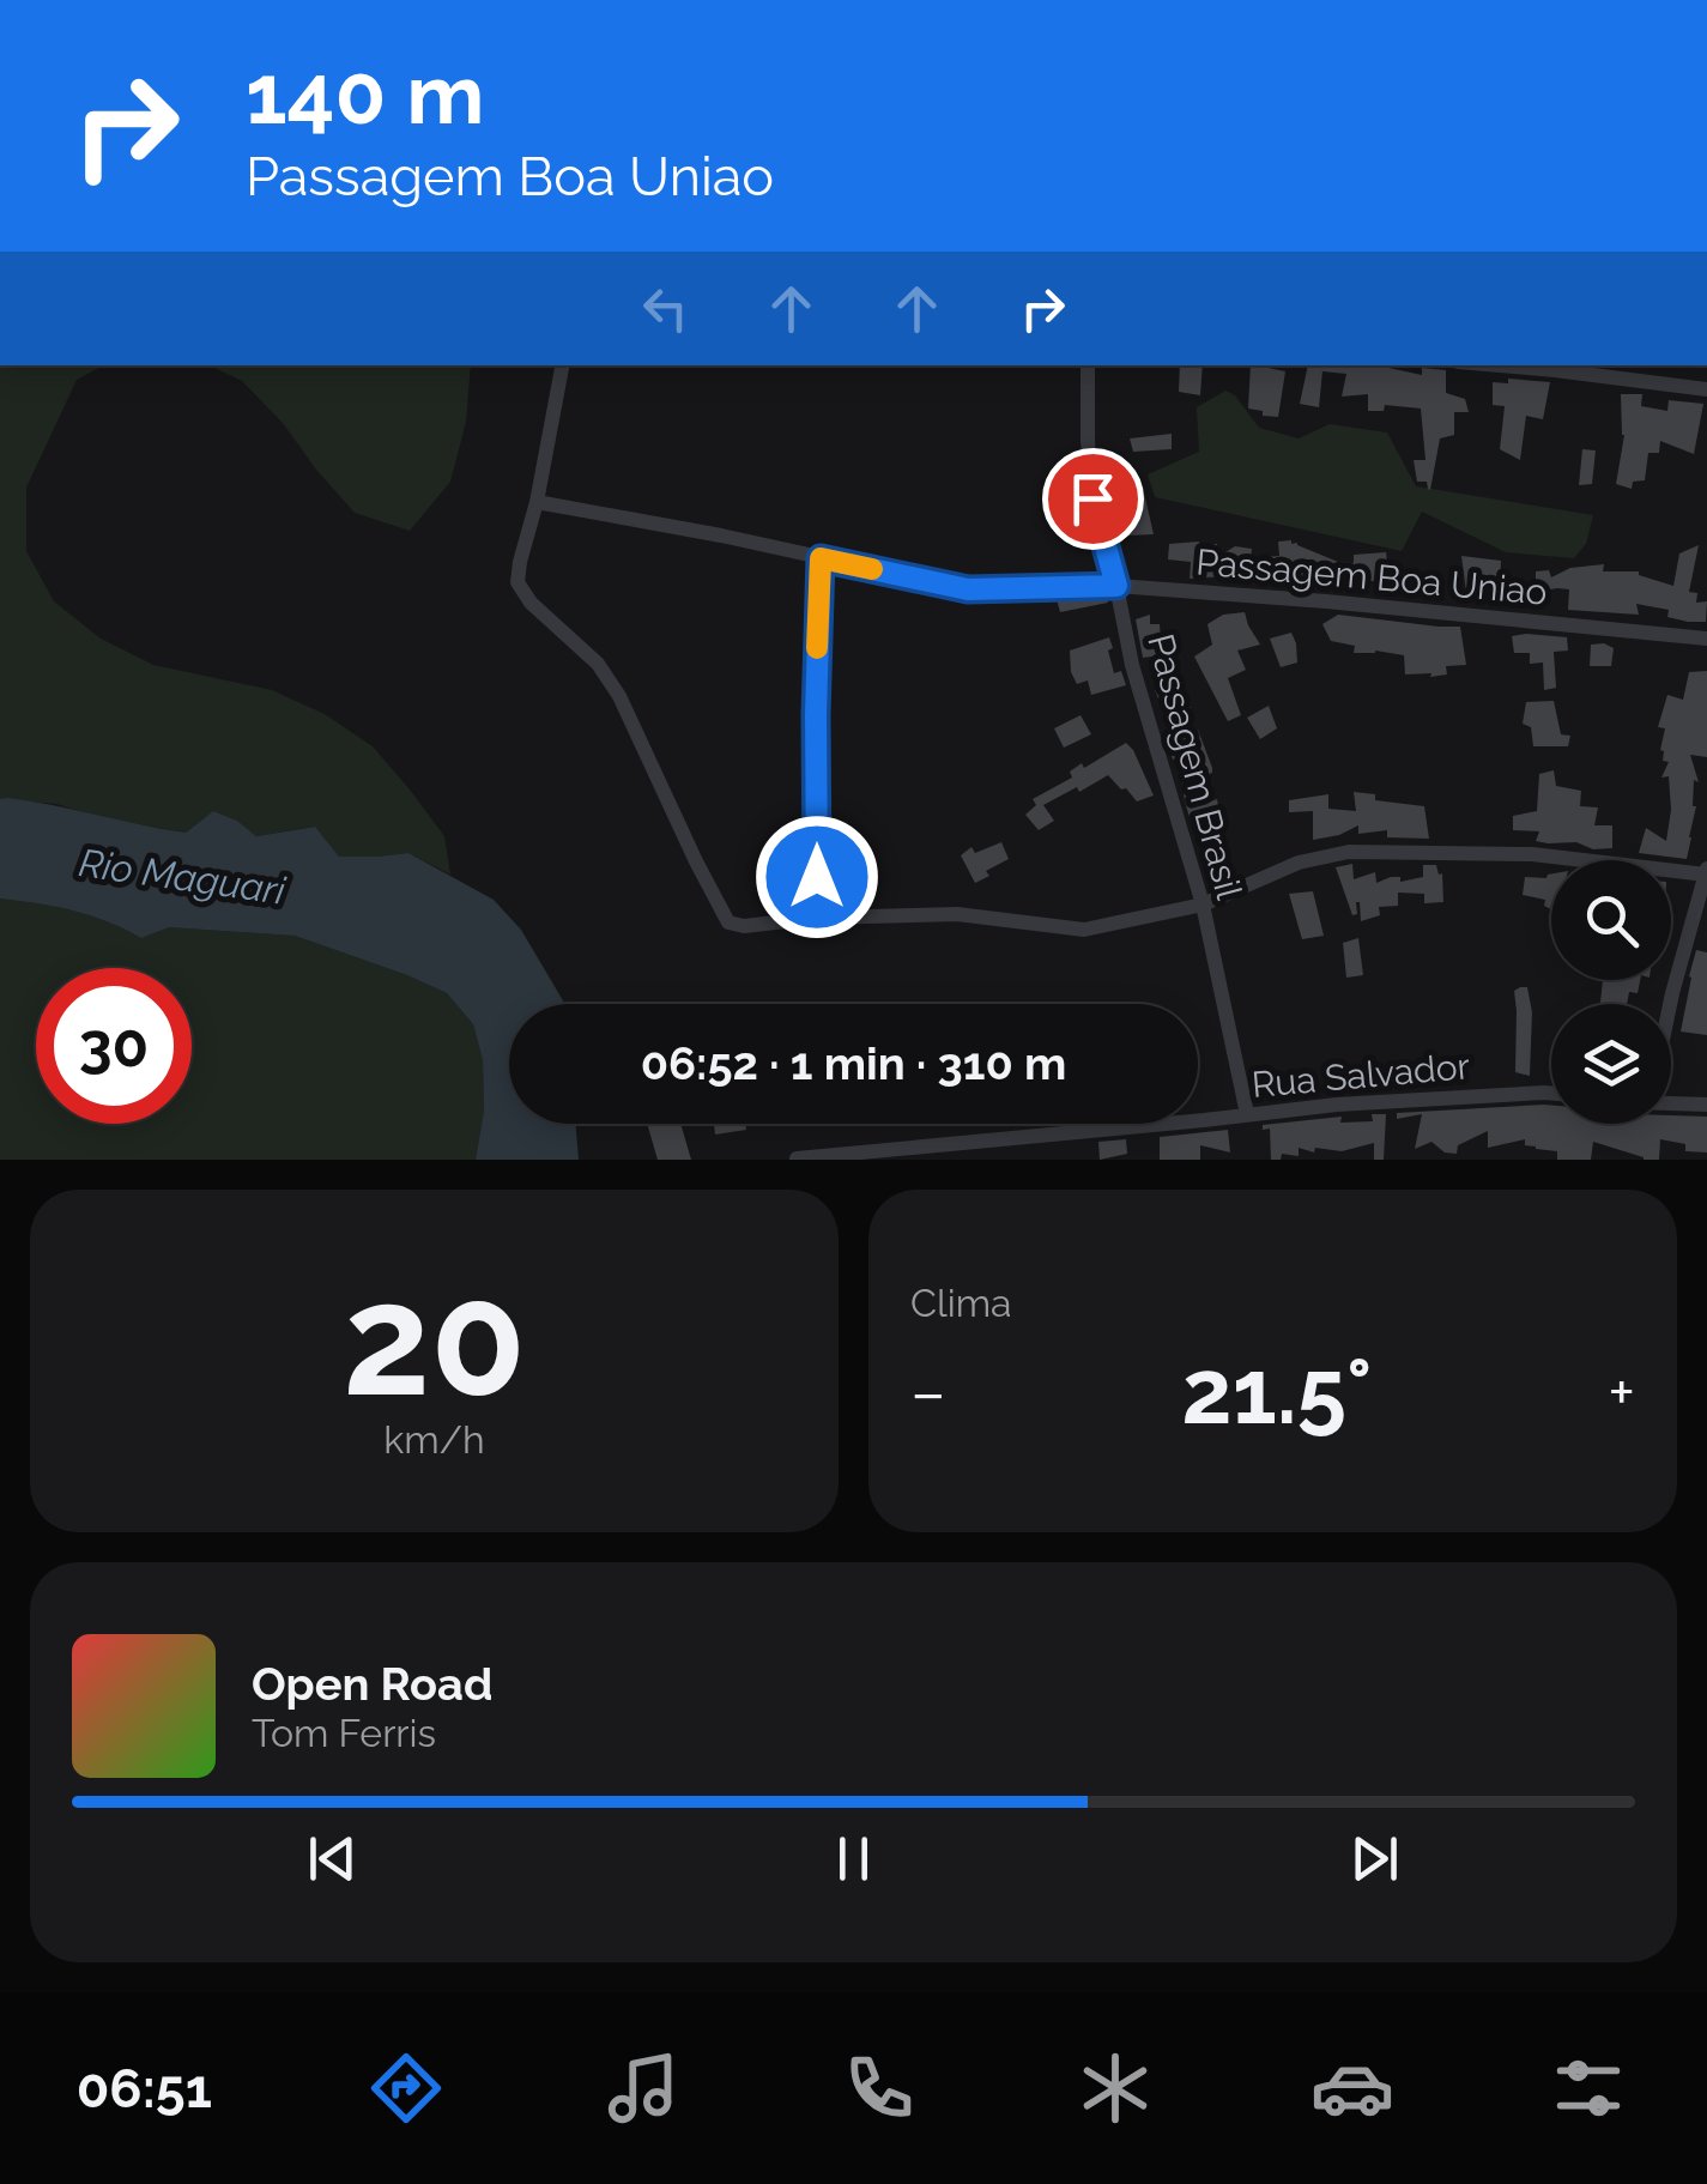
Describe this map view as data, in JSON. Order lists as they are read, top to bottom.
{
  "streets": {
    "street": ["Passagem Boa Uniao", "Passagem Brasil", "Rua Salvador"]
  },
  "crossings": [
    ["Passagem Boa Uniao", "Passagem Brasil"],
    ["Passagem Brasil", "Rua Salvador"]
  ],
  "water": ["Rio Maguari"],
  "page": {
    "turn": ["140 m", "Passagem Boa Uniao"],
    "limit": "30",
    "trip": "06:52 · 1 min · 310 m",
    "tile": [
      ["20", "km/h"],
      "Clima"
    ],
    "heat": ["−", "21.5°", "+"],
    "song": ["Open Road", "Tom Ferris"],
    "tabs": "06:51"
  }
}
